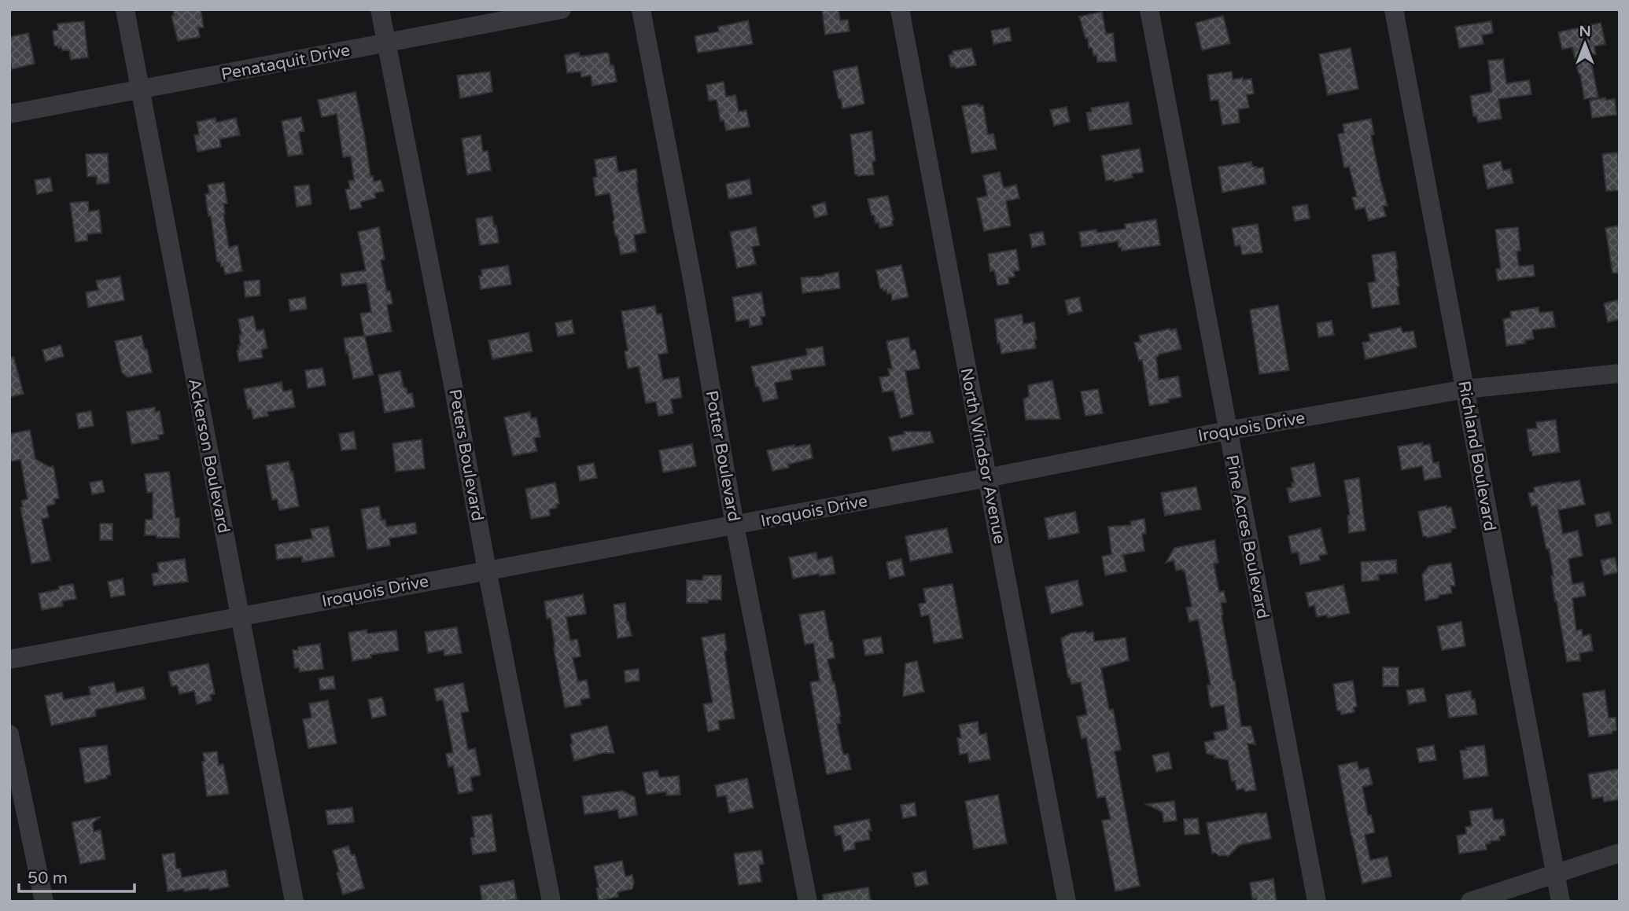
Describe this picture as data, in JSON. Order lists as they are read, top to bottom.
{
  "streets": {
    "street": [
      "Penataquit Drive",
      "Iroquois Drive",
      "Peters Boulevard",
      "Ackerson Boulevard",
      "Potter Boulevard",
      "North Windsor Avenue",
      "Richland Boulevard",
      "Pine Acres Boulevard"
    ]
  },
  "crossings": [
    ["Penataquit Drive", "Peters Boulevard"],
    ["Penataquit Drive", "Ackerson Boulevard"],
    ["Iroquois Drive", "Peters Boulevard"],
    ["Iroquois Drive", "Ackerson Boulevard"],
    ["Iroquois Drive", "Potter Boulevard"],
    ["Iroquois Drive", "North Windsor Avenue"],
    ["Iroquois Drive", "Richland Boulevard"],
    ["Iroquois Drive", "Pine Acres Boulevard"]
  ],
  "scale_bar": "50 m",
  "north": "top"
}
